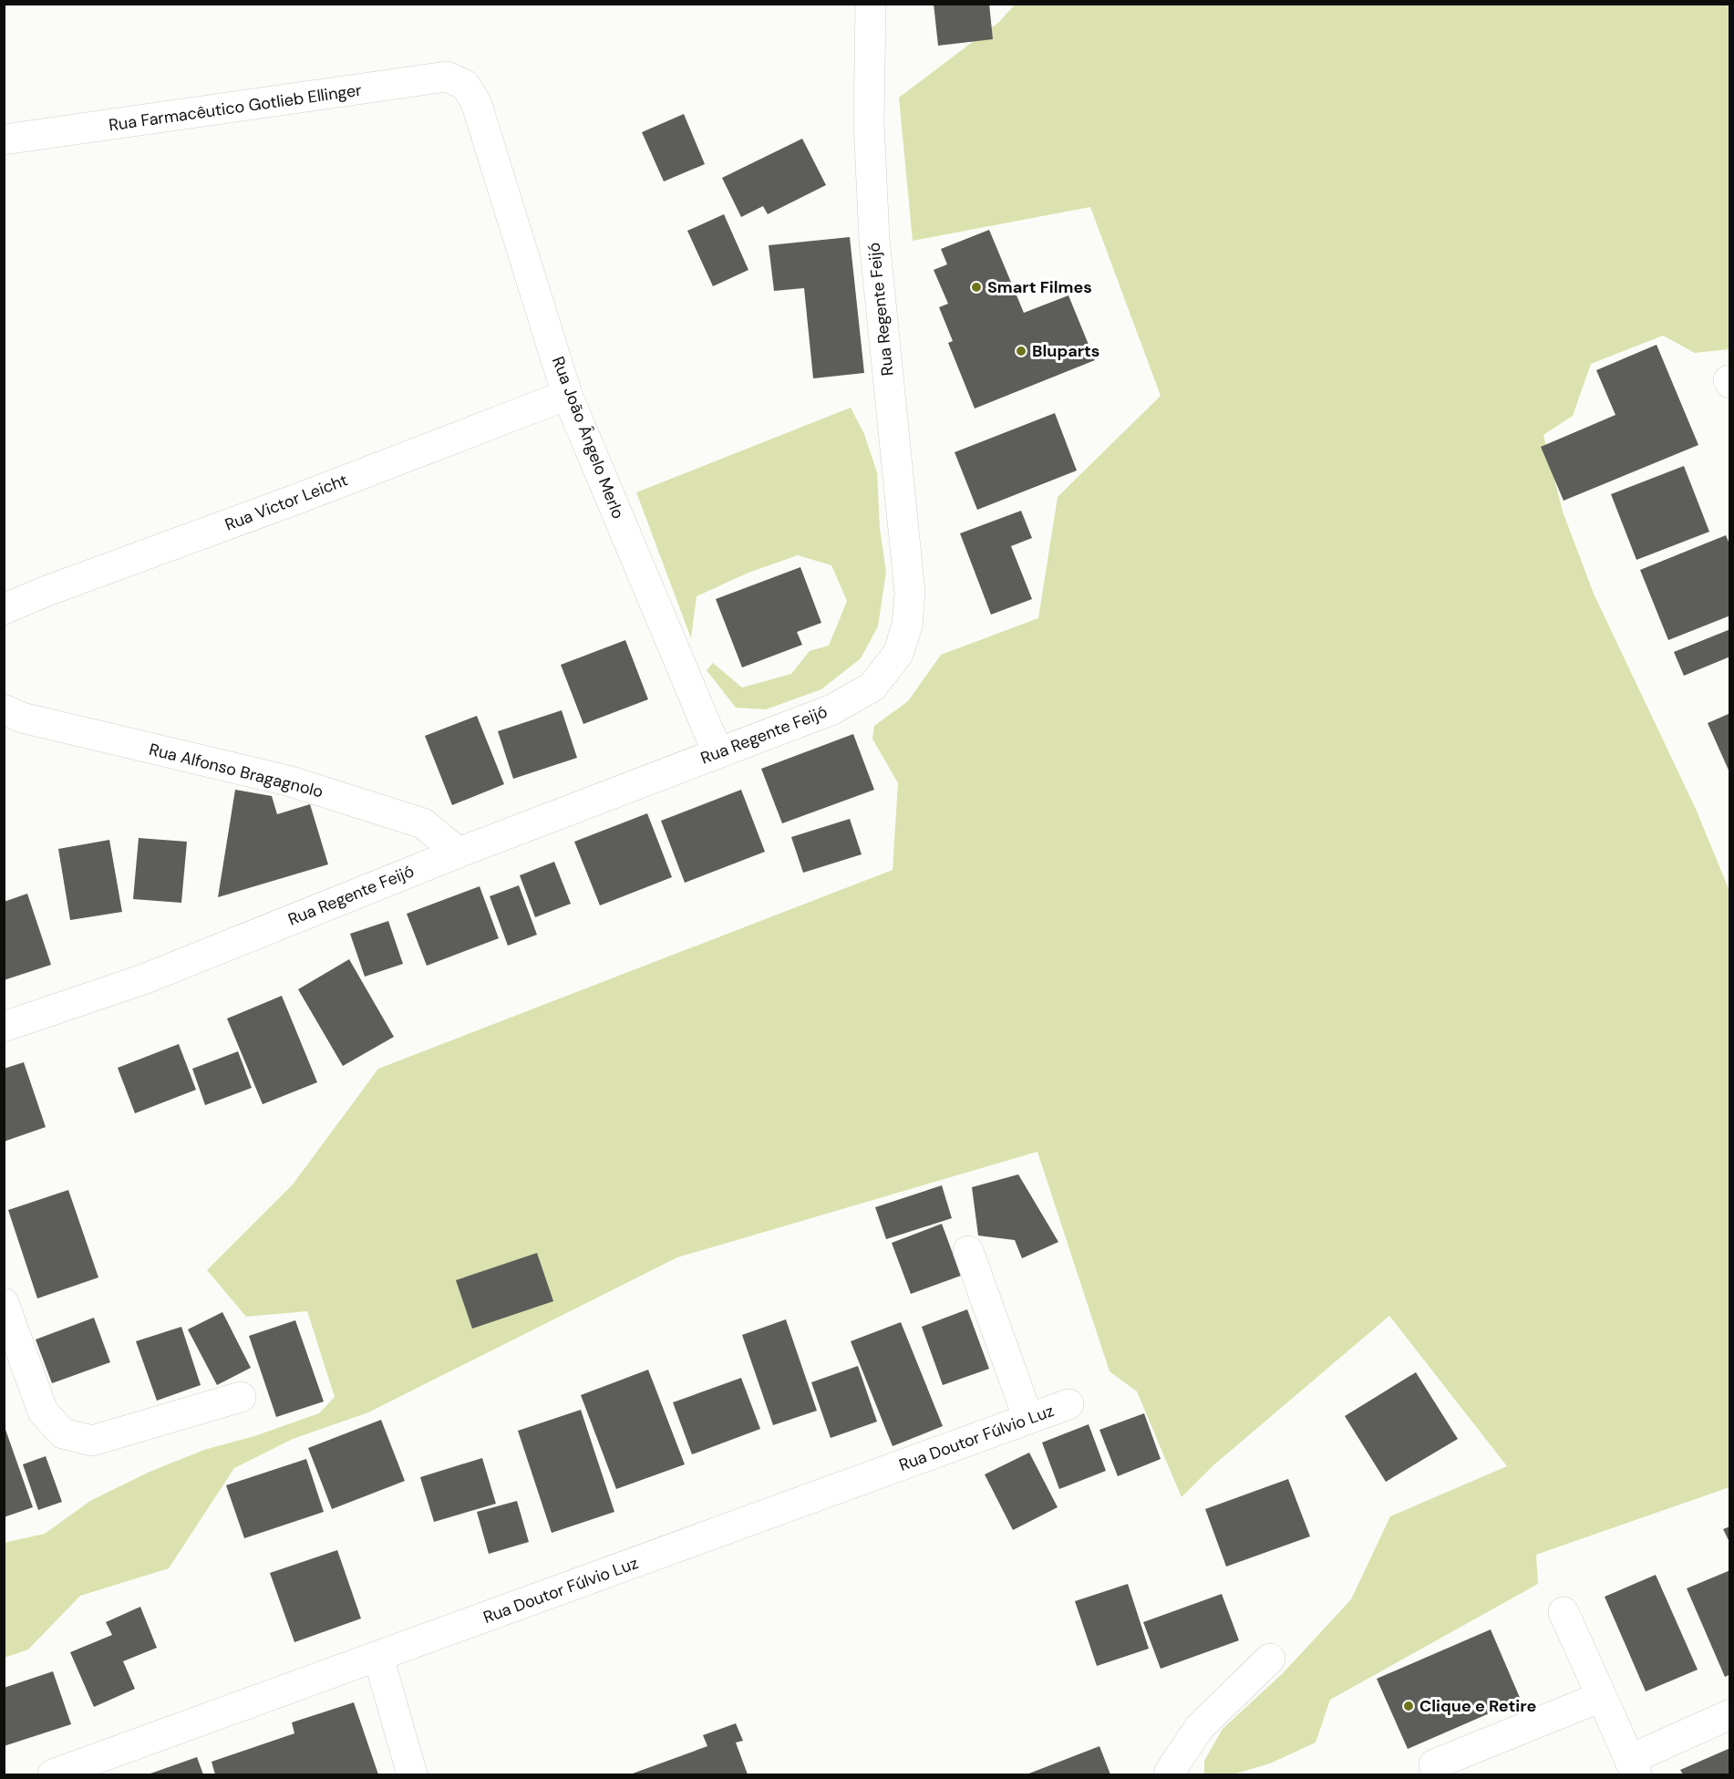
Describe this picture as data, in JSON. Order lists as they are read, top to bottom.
{
  "streets": {
    "street": [
      "Rua Farmacêutico Gotlieb Ellinger",
      "Rua Regente Feijó",
      "Rua João Ângelo Merlo",
      "Rua Victor Leicht",
      "Rua Alfonso Bragagnolo",
      "Rua Doutor Fúlvio Luz"
    ]
  },
  "crossings": [
    ["Rua Farmacêutico Gotlieb Ellinger", "Rua João Ângelo Merlo"],
    ["Rua Regente Feijó", "Rua João Ângelo Merlo"],
    ["Rua Regente Feijó", "Rua Alfonso Bragagnolo"],
    ["Rua João Ângelo Merlo", "Rua Victor Leicht"]
  ],
  "places": ["Smart Filmes", "Bluparts", "Clique e Retire"]
}
